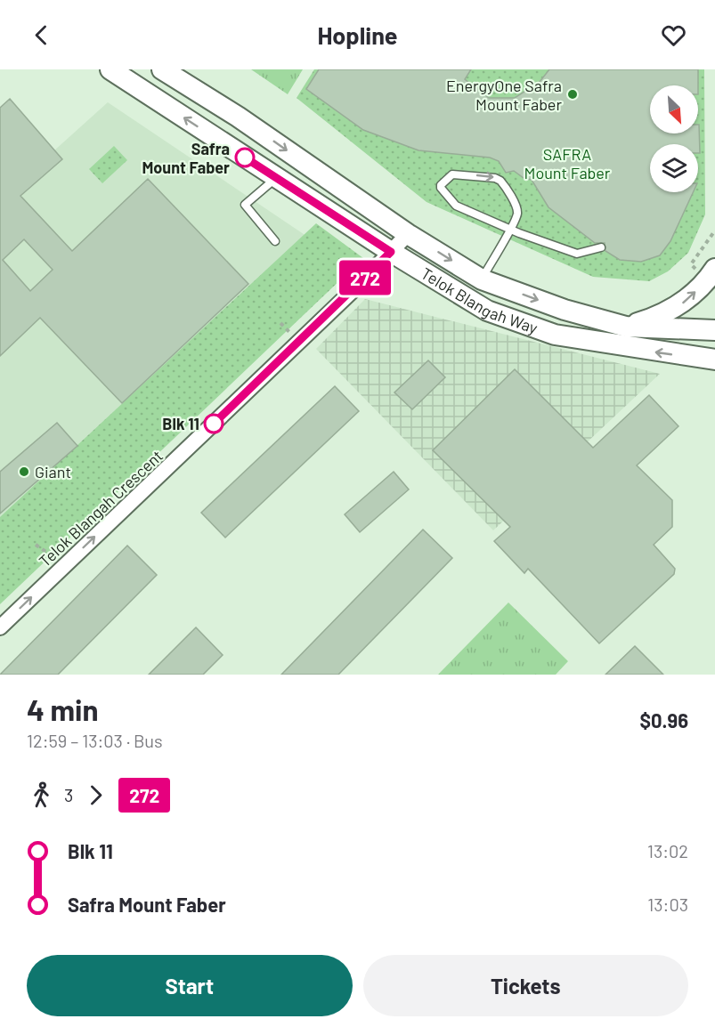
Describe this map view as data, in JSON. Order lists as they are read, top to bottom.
{
  "streets": {
    "main road": ["Telok Blangah Way"],
    "street": ["Telok Blangah Crescent"]
  },
  "crossings": [
    ["Telok Blangah Way", "Telok Blangah Crescent"]
  ],
  "one_way": ["Telok Blangah Crescent"],
  "parks": ["SAFRA Mount Faber"],
  "places": [
    "EnergyOne Safra Mount Faber",
    "Safra Mount Faber",
    "Blk 11",
    "Giant"
  ],
  "lines": ["bus line 272"],
  "north": "bottom right",
  "page": {
    "header": "Hopline",
    "on_map": "272",
    "heading": ["4 min", "12:59 – 13:03 · Bus", "$0.96"],
    "legs": ["3", "272"],
    "list": [
      {
        "name": "Blk 11",
        "value": "13:02"
      },
      {
        "name": "Safra Mount Faber",
        "value": "13:03"
      }
    ],
    "buttons": ["Start", "Tickets"]
  }
}
